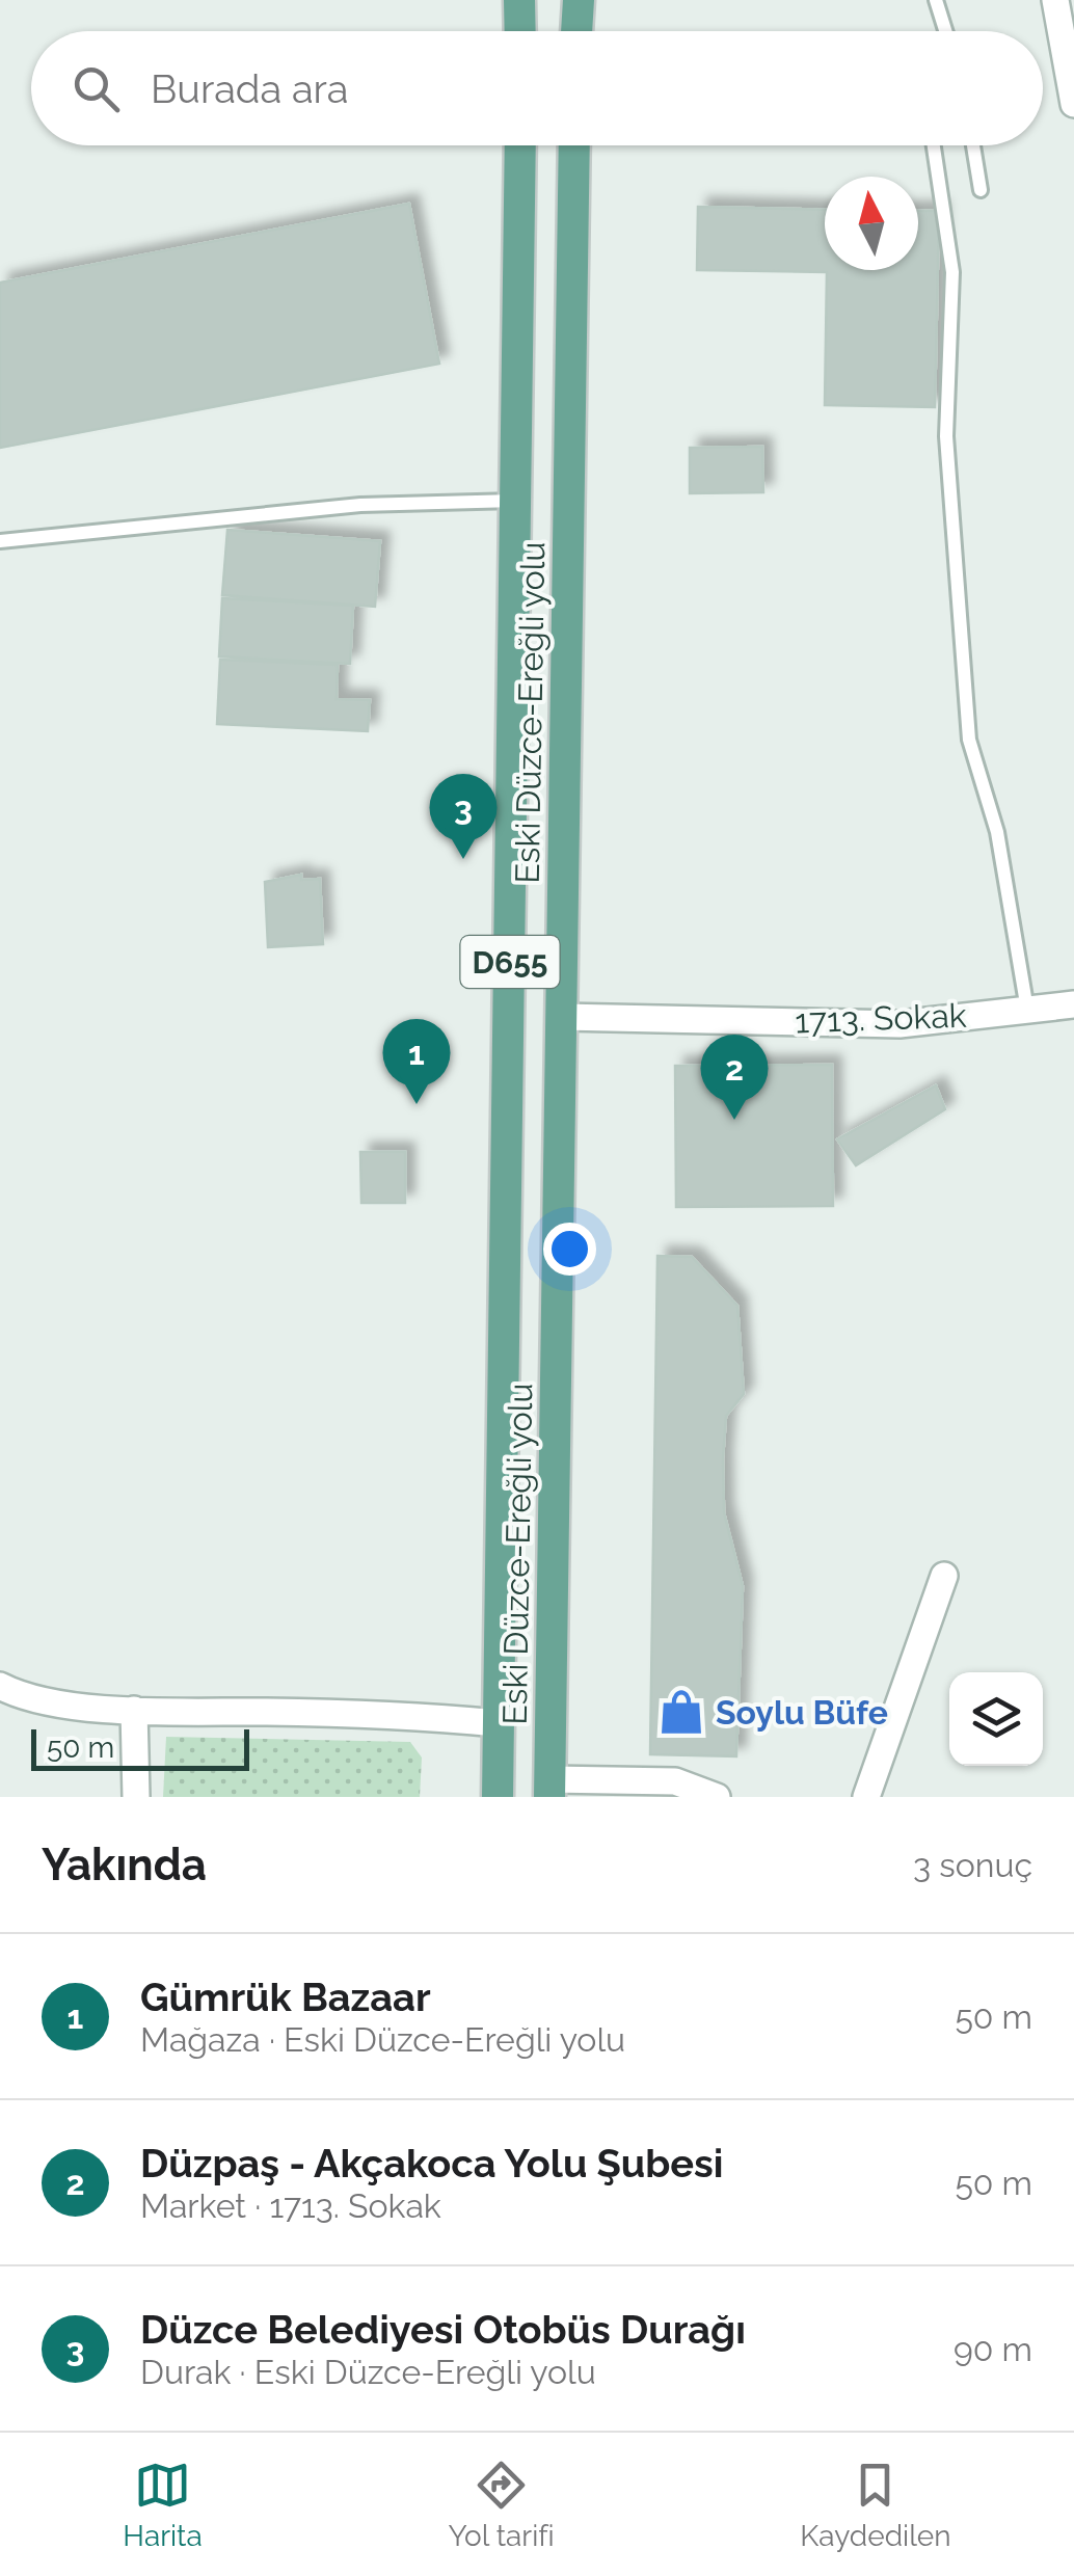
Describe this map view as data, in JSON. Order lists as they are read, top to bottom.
{
  "streets": {
    "main road": ["Eski Düzce-Ereğli yolu", "D655"],
    "street": ["1713. Sokak"]
  },
  "crossings": [
    ["Eski Düzce-Ereğli yolu", "1713. Sokak"]
  ],
  "places": {
    "shop": ["Soylu Büfe"]
  },
  "scale_bar": "50 m",
  "north": "top",
  "page": {
    "search": "Burada ara",
    "pins": ["3", "1", "2"],
    "scale": "50 m",
    "heading": ["Yakında", "3 sonuç"],
    "list": [
      {
        "mark": "1",
        "name": "Gümrük Bazaar",
        "note": "Mağaza · Eski Düzce-Ereğli yolu",
        "value": "50 m"
      },
      {
        "mark": "2",
        "name": "Düzpaş - Akçakoca Yolu Şubesi",
        "note": "Market · 1713. Sokak",
        "value": "50 m"
      },
      {
        "mark": "3",
        "name": "Düzce Belediyesi Otobüs Durağı",
        "note": "Durak · Eski Düzce-Ereğli yolu",
        "value": "90 m"
      }
    ],
    "nav": ["Harita", "Yol tarifi", "Kaydedilen"]
  }
}
